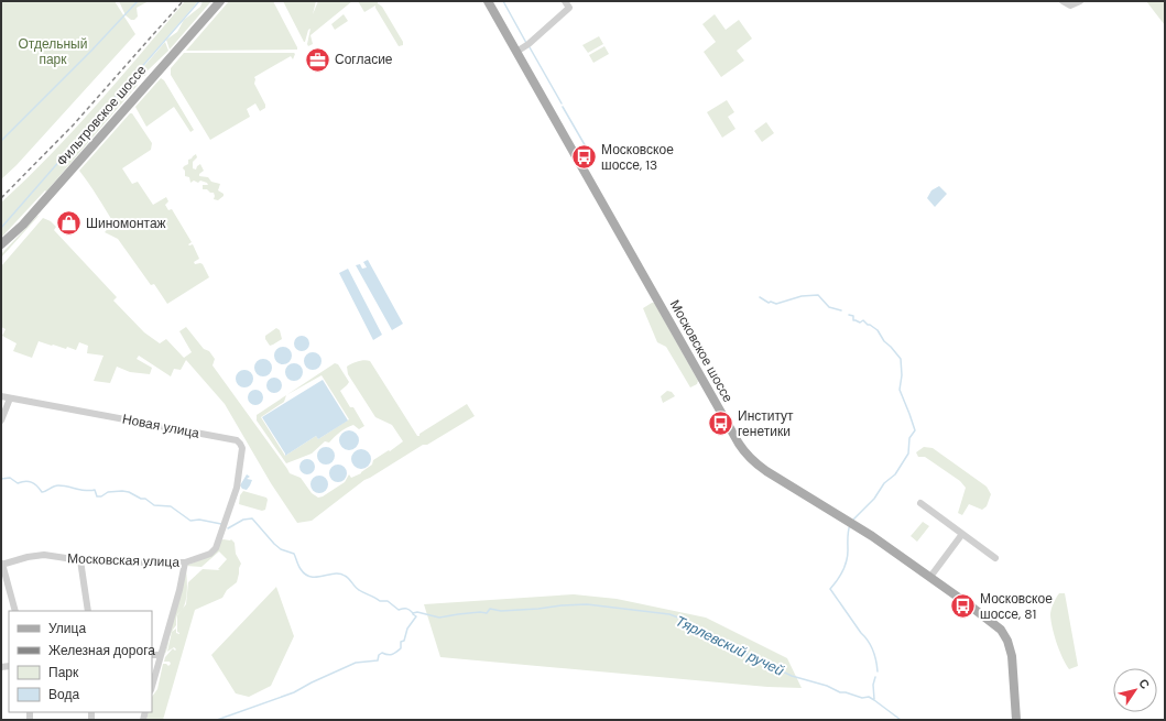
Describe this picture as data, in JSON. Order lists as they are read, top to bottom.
{
  "streets": {
    "main road": ["Фильтровское шоссе", "Московское шоссе"],
    "street": ["Новая улица", "Московская улица"]
  },
  "crossings": [
    ["Новая улица", "Московская улица"]
  ],
  "water": ["Тярлевский ручей"],
  "parks": ["Отдельный парк"],
  "places": {
    "office": ["Согласие"],
    "bus stop": ["Московское шоссе, 13", "Институт генетики", "Московское шоссе, 81"],
    "shop": ["Шиномонтаж"]
  },
  "legend": [
    "Улица",
    "Железная дорога",
    "Парк",
    "Вода"
  ],
  "north": "top right"
}
